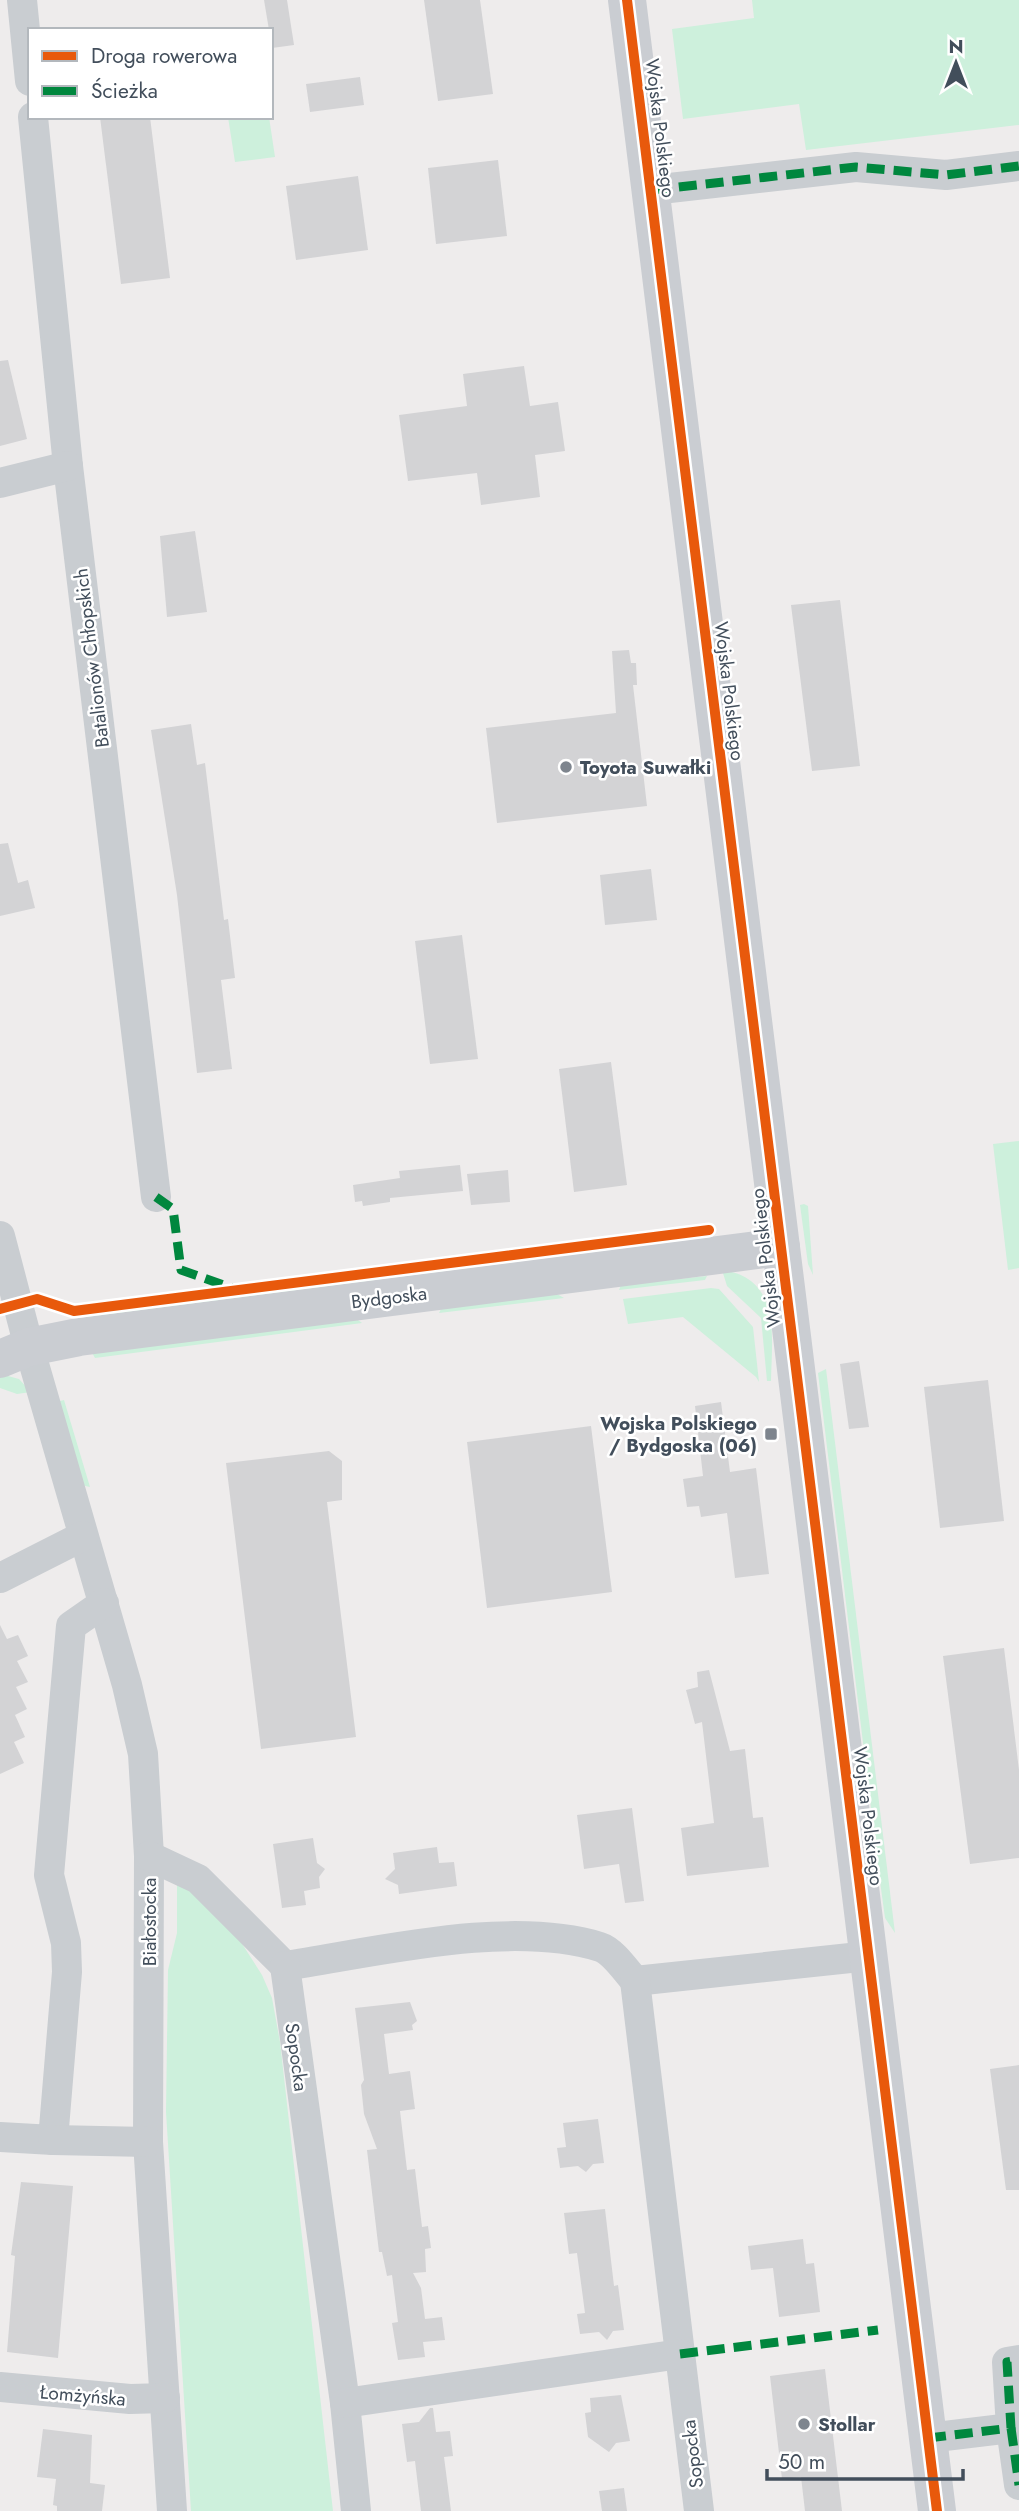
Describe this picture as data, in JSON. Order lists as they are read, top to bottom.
{
  "streets": {
    "street": [
      "Wojska Polskiego",
      "Batalionów Chłopskich",
      "Bydgoska",
      "Białostocka",
      "Sopocka",
      "Łomżyńska"
    ]
  },
  "crossings": [
    ["Wojska Polskiego", "Bydgoska"],
    ["Bydgoska", "Białostocka"],
    ["Białostocka", "Łomżyńska"]
  ],
  "places": {
    "other": ["Toyota Suwałki", "Stollar"],
    "transit": ["Wojska Polskiego / Bydgoska (06)"]
  },
  "legend": ["Droga rowerowa", "Ścieżka"],
  "scale_bar": "50 m",
  "north": "top"
}
